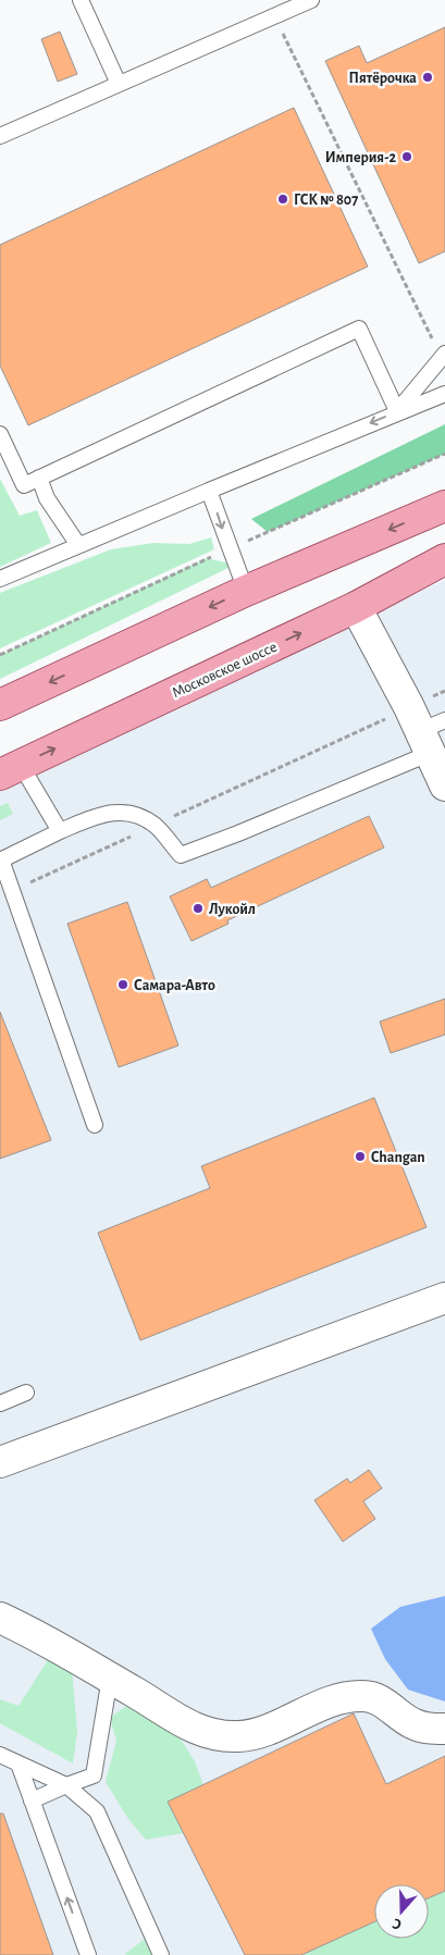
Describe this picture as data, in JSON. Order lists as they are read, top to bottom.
{
  "streets": {
    "main road": ["Московское шоссе"]
  },
  "places": [
    "Пятёрочка",
    "Империя-2",
    "ГСК № 807",
    "Лукойл",
    "Самара-Авто",
    "Changan"
  ],
  "north": "bottom"
}
